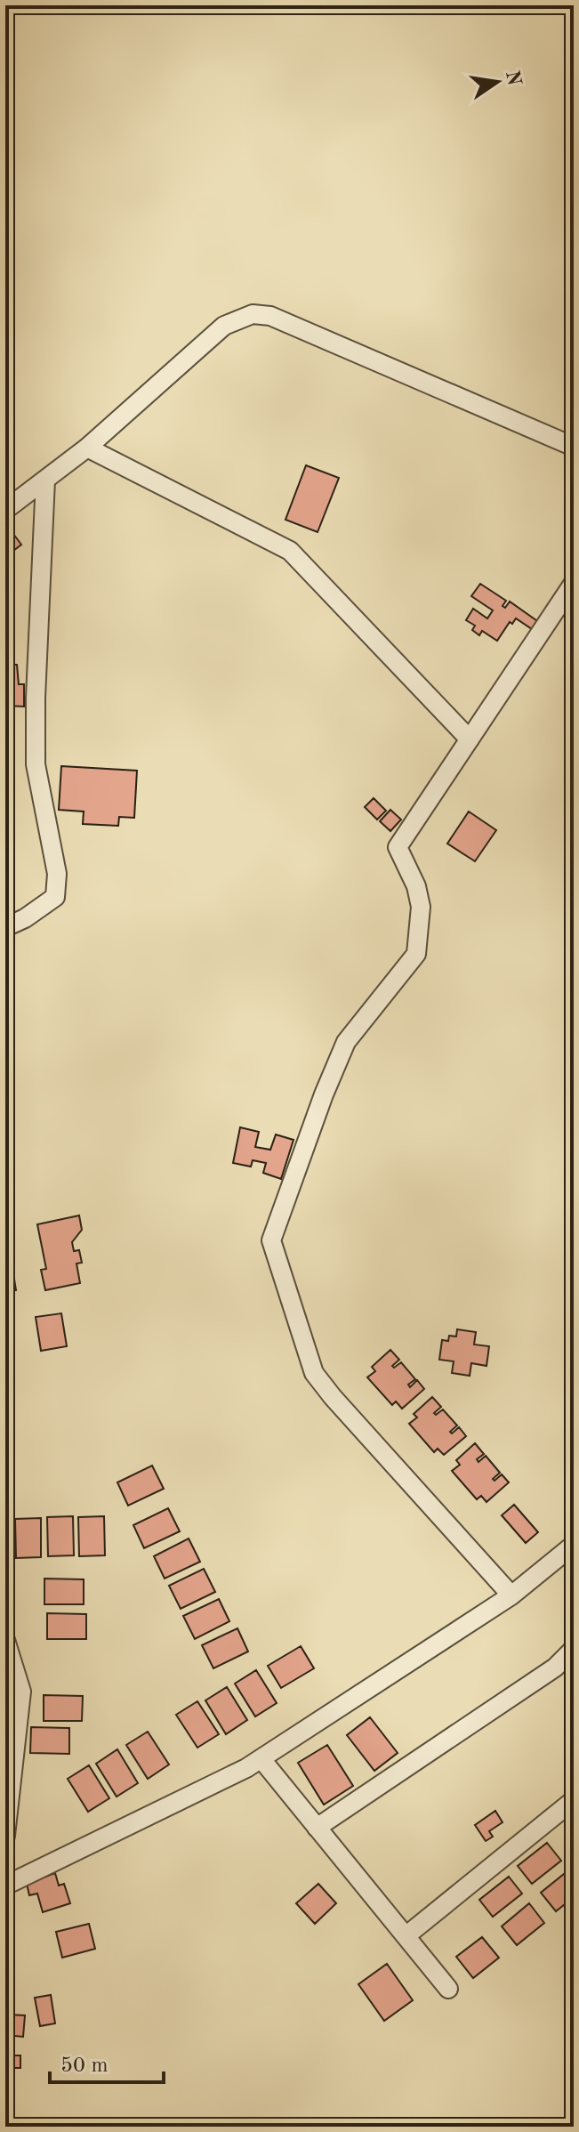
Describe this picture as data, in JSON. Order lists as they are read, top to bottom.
{
  "scale_bar": "50 m",
  "north": "right"
}
